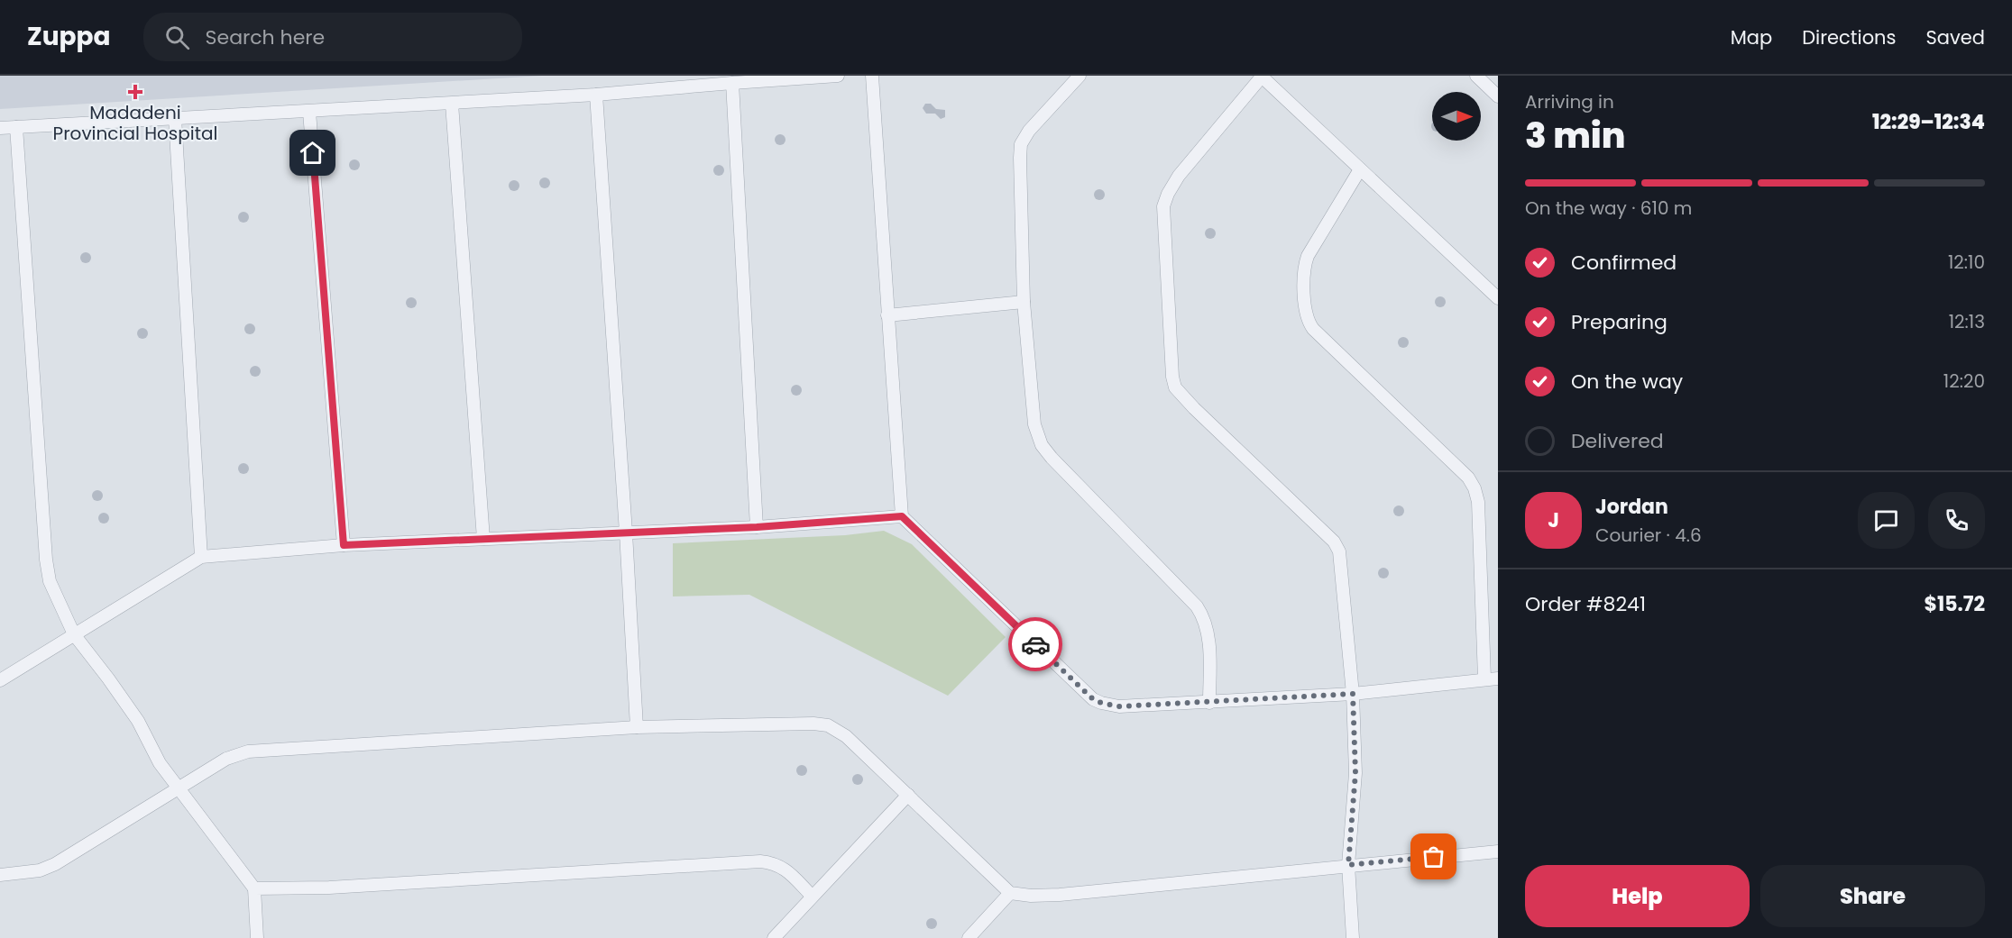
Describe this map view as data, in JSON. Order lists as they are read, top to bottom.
{
  "places": {
    "health": ["Madadeni Provincial Hospital"]
  },
  "north": "right",
  "page": {
    "header": "Zuppa",
    "search": "Search here",
    "nav": ["Map", "Directions", "Saved"],
    "heading": ["3 min", "Arriving in", "12:29–12:34"],
    "panel": [
      "Jordan",
      "Courier · 4.6",
      "Order #8241",
      "$15.72"
    ],
    "bar": "On the way · 610 m",
    "list": [
      ["Confirmed", "12:10"],
      ["Preparing", "12:13"],
      ["On the way", "12:20"],
      "Delivered"
    ],
    "round": "J",
    "buttons": ["Help", "Share"]
  }
}
